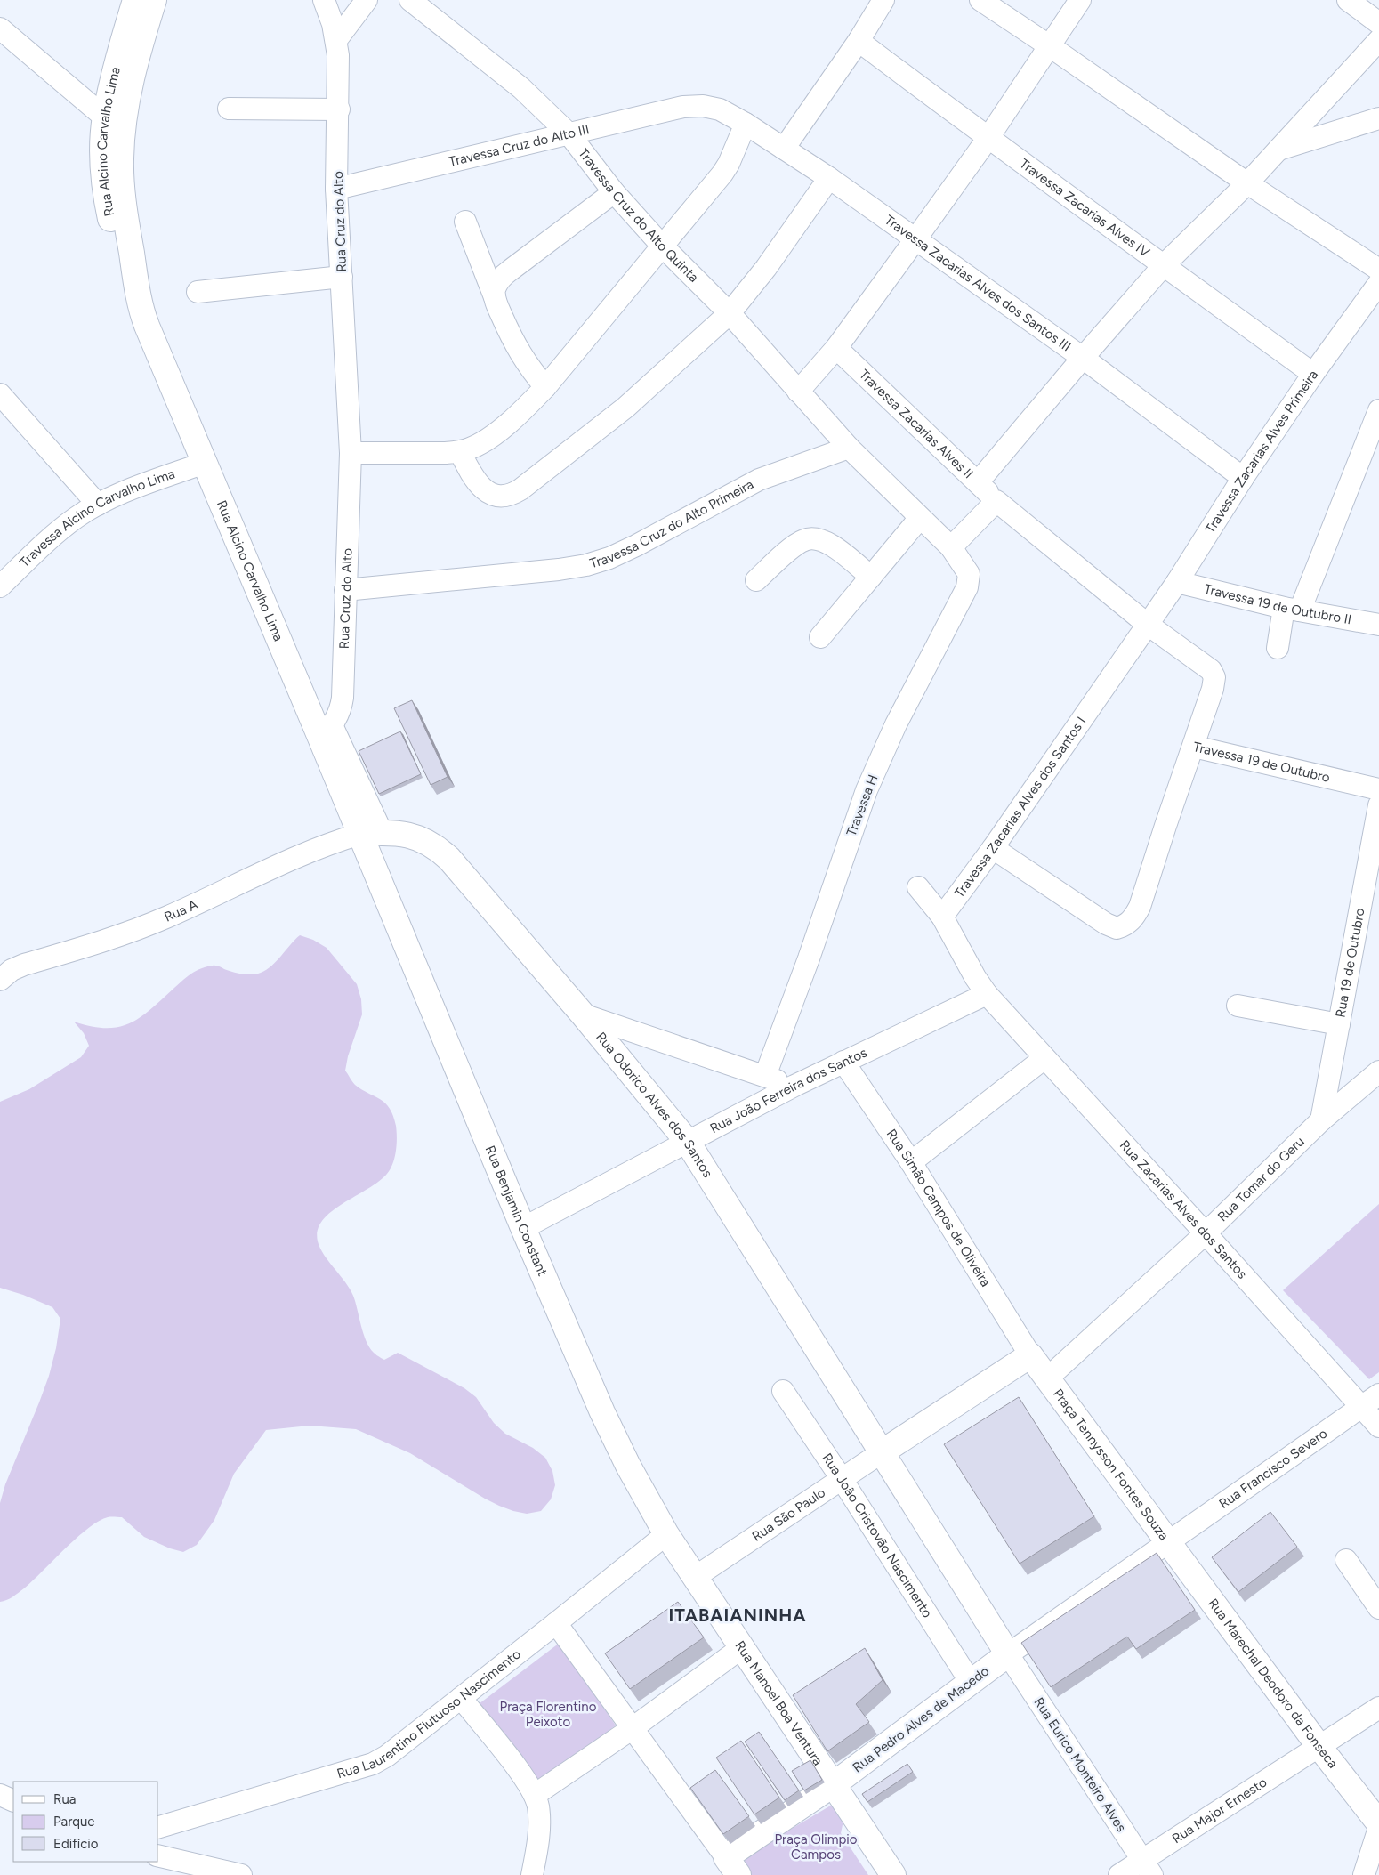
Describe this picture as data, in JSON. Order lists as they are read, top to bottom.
{
  "streets": {
    "main road": [
      "Rua Alcino Carvalho Lima",
      "Rua Odorico Alves dos Santos",
      "Rua Benjamin Constant",
      "Praça Tennysson Fontes Souza",
      "Rua Marechal Deodoro da Fonseca",
      "Rua Manoel Boa Ventura",
      "Rua Pedro Alves de Macedo"
    ],
    "street": [
      "Travessa Cruz do Alto III",
      "Travessa Zacarias Alves IV",
      "Travessa Cruz do Alto Quinta",
      "Rua Cruz do Alto",
      "Travessa Zacarias Alves dos Santos III",
      "Travessa Zacarias Alves II",
      "Travessa Zacarias Alves Primeira",
      "Travessa Alcino Carvalho Lima",
      "Travessa Cruz do Alto Primeira",
      "Travessa 19 de Outubro II",
      "Travessa 19 de Outubro",
      "Travessa H",
      "Travessa Zacarias Alves dos Santos I",
      "Rua A",
      "Rua 19 de Outubro",
      "Rua João Ferreira dos Santos",
      "Rua Tomar do Geru",
      "Rua Simão Campos de Oliveira",
      "Rua Zacarias Alves dos Santos",
      "Rua Francisco Severo",
      "Rua São Paulo",
      "Rua João Cristovão Nascimento",
      "Rua Laurentino Flutuoso Nascimento",
      "Rua Eurico Monteiro Alves",
      "Rua Major Ernesto"
    ]
  },
  "crossings": [
    ["Rua Alcino Carvalho Lima", "Rua Cruz do Alto"],
    ["Rua Alcino Carvalho Lima", "Travessa Alcino Carvalho Lima"],
    ["Rua Alcino Carvalho Lima", "Rua A"],
    ["Rua Alcino Carvalho Lima", "Rua Odorico Alves dos Santos"],
    ["Rua Alcino Carvalho Lima", "Rua Benjamin Constant"],
    ["Travessa Cruz do Alto III", "Travessa Cruz do Alto Quinta"],
    ["Travessa Cruz do Alto III", "Rua Cruz do Alto"],
    ["Travessa Cruz do Alto III", "Travessa Zacarias Alves dos Santos III"],
    ["Travessa Zacarias Alves IV", "Travessa Zacarias Alves Primeira"],
    ["Travessa Cruz do Alto Quinta", "Travessa Cruz do Alto Primeira"],
    ["Rua Cruz do Alto", "Travessa Cruz do Alto Primeira"],
    ["Travessa Zacarias Alves dos Santos III", "Travessa Zacarias Alves Primeira"],
    ["Travessa Zacarias Alves II", "Travessa Zacarias Alves Primeira"],
    ["Travessa Zacarias Alves II", "Travessa 19 de Outubro"],
    ["Travessa Zacarias Alves II", "Travessa Zacarias Alves dos Santos I"],
    ["Travessa Zacarias Alves Primeira", "Travessa 19 de Outubro II"],
    ["Travessa Zacarias Alves Primeira", "Travessa 19 de Outubro"],
    ["Travessa Zacarias Alves Primeira", "Travessa Zacarias Alves dos Santos I"],
    ["Travessa 19 de Outubro", "Travessa Zacarias Alves dos Santos I"],
    ["Rua A", "Rua Odorico Alves dos Santos"],
    ["Rua A", "Rua Benjamin Constant"],
    ["Rua 19 de Outubro", "Rua Tomar do Geru"],
    ["Rua João Ferreira dos Santos", "Rua Odorico Alves dos Santos"],
    ["Rua João Ferreira dos Santos", "Rua Simão Campos de Oliveira"],
    ["Rua João Ferreira dos Santos", "Rua Zacarias Alves dos Santos"],
    ["Rua João Ferreira dos Santos", "Rua Benjamin Constant"],
    ["Rua Odorico Alves dos Santos", "Rua Benjamin Constant"],
    ["Rua Odorico Alves dos Santos", "Rua São Paulo"],
    ["Rua Tomar do Geru", "Rua Zacarias Alves dos Santos"],
    ["Rua Tomar do Geru", "Praça Tennysson Fontes Souza"],
    ["Rua Simão Campos de Oliveira", "Praça Tennysson Fontes Souza"],
    ["Rua Zacarias Alves dos Santos", "Rua Francisco Severo"],
    ["Rua Benjamin Constant", "Rua São Paulo"],
    ["Rua Benjamin Constant", "Rua Manoel Boa Ventura"],
    ["Rua Benjamin Constant", "Rua Laurentino Flutuoso Nascimento"],
    ["Praça Tennysson Fontes Souza", "Rua Francisco Severo"],
    ["Praça Tennysson Fontes Souza", "Rua Marechal Deodoro da Fonseca"],
    ["Praça Tennysson Fontes Souza", "Rua Pedro Alves de Macedo"],
    ["Praça Tennysson Fontes Souza", "Rua Eurico Monteiro Alves"],
    ["Rua Francisco Severo", "Rua Marechal Deodoro da Fonseca"],
    ["Rua São Paulo", "Rua João Cristovão Nascimento"],
    ["Rua São Paulo", "Rua Manoel Boa Ventura"],
    ["Rua João Cristovão Nascimento", "Rua Pedro Alves de Macedo"],
    ["Rua Marechal Deodoro da Fonseca", "Rua Major Ernesto"],
    ["Rua Manoel Boa Ventura", "Rua Pedro Alves de Macedo"],
    ["Rua Pedro Alves de Macedo", "Rua Eurico Monteiro Alves"],
    ["Rua Eurico Monteiro Alves", "Rua Major Ernesto"]
  ],
  "districts": ["ITABAIANINHA"],
  "parks": ["Praça Florentino Peixoto", "Praça Olimpio Campos"],
  "legend": ["Rua", "Parque", "Edifício"]
}
